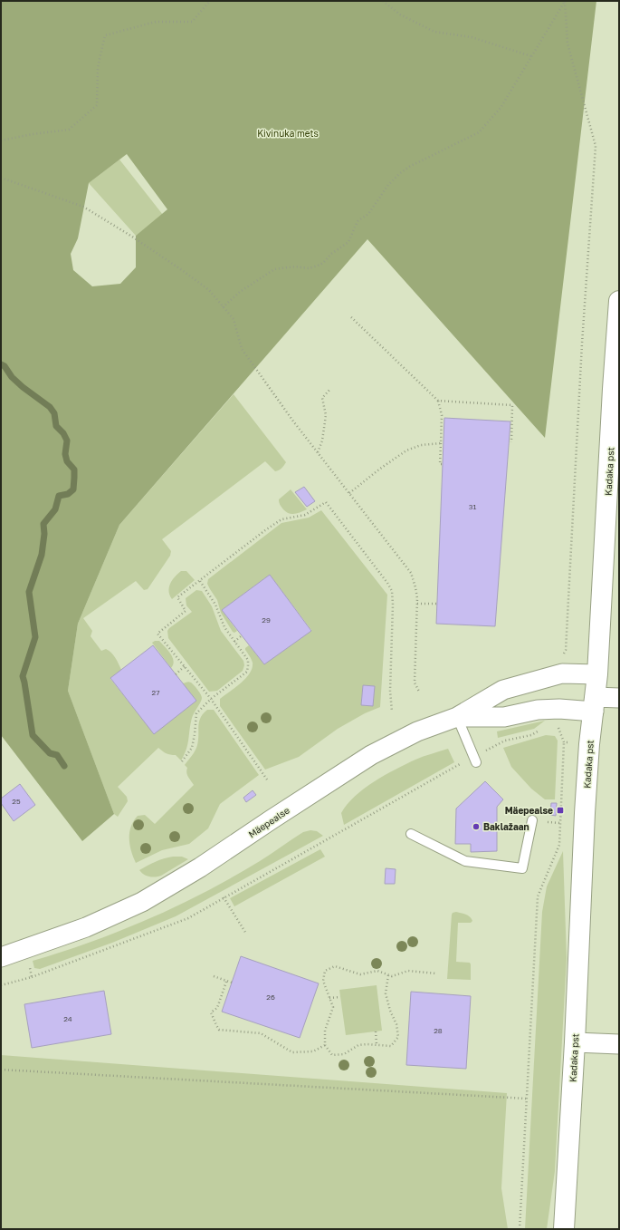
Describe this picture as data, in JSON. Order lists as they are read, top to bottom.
{
  "streets": {
    "main road": ["Kadaka pst"],
    "street": ["Mäepealse"]
  },
  "crossings": [
    ["Kadaka pst", "Mäepealse"]
  ],
  "parks": ["Kivinuka mets"],
  "places": {
    "transit": ["Mäepealse"],
    "other": ["Baklažaan"]
  },
  "house_numbers": [
    "31",
    "29",
    "27",
    "25",
    "26",
    "24",
    "28"
  ]
}
